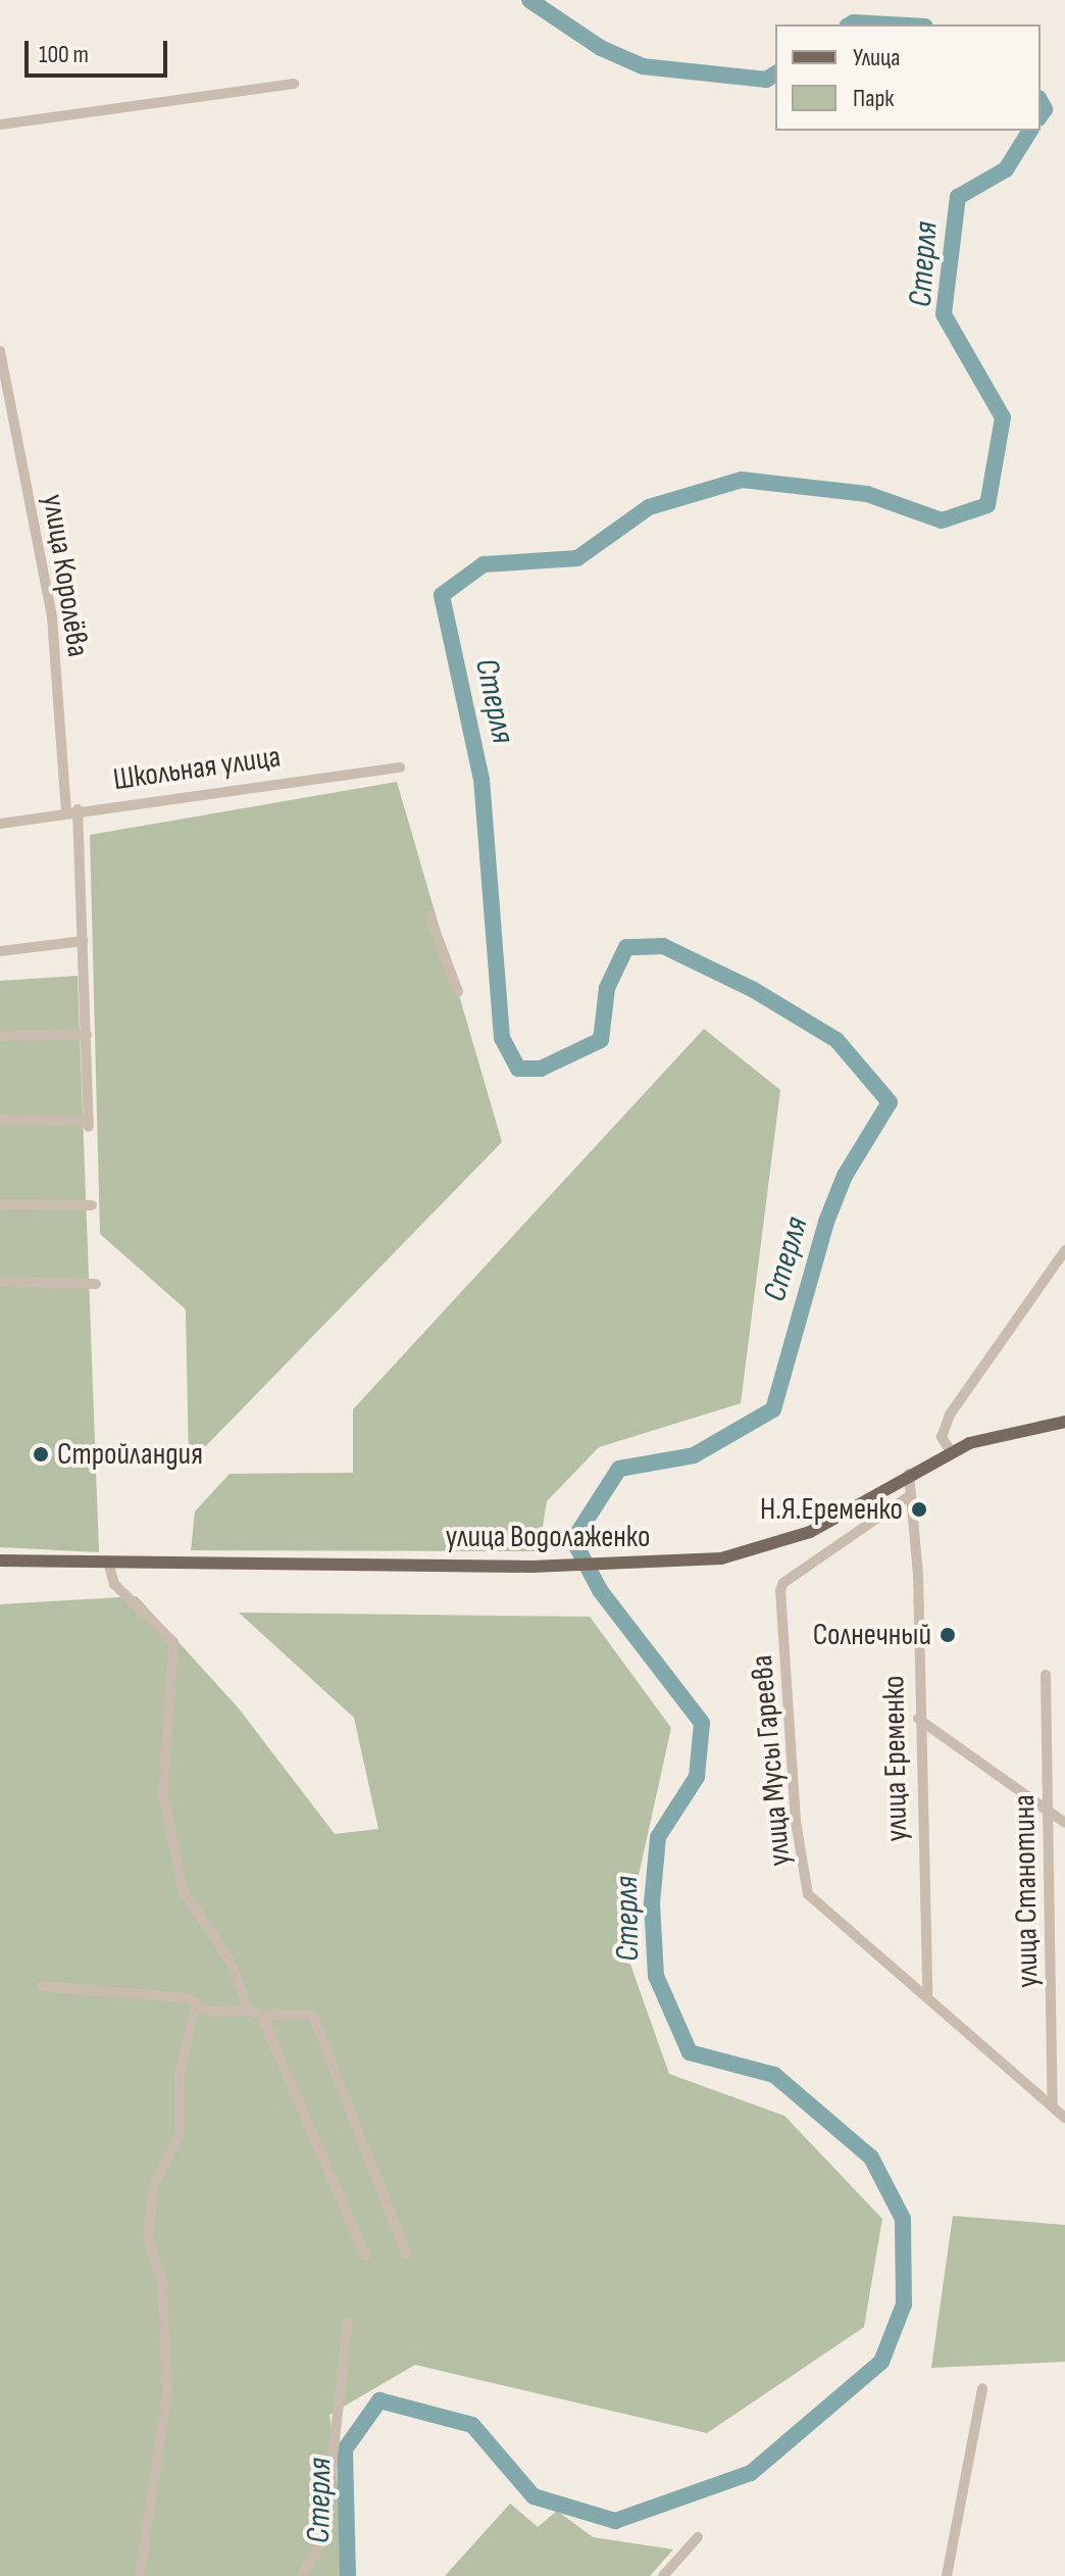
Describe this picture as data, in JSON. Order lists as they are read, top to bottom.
{
  "streets": {
    "main road": ["улица Водолаженко"],
    "street": [
      "улица Королёва",
      "Школьная улица",
      "улица Еременко",
      "улица Мусы Гареева",
      "улица Станотина"
    ]
  },
  "crossings": [
    ["улица Королёва", "Школьная улица"],
    ["улица Водолаженко", "улица Еременко"],
    ["улица Еременко", "улица Мусы Гареева"],
    ["улица Мусы Гареева", "улица Станотина"]
  ],
  "water": ["Стерля"],
  "places": ["Стройландия", "Н.Я.Еременко", "Солнечный"],
  "legend": ["Улица", "Парк"],
  "scale_bar": "100 m"
}
